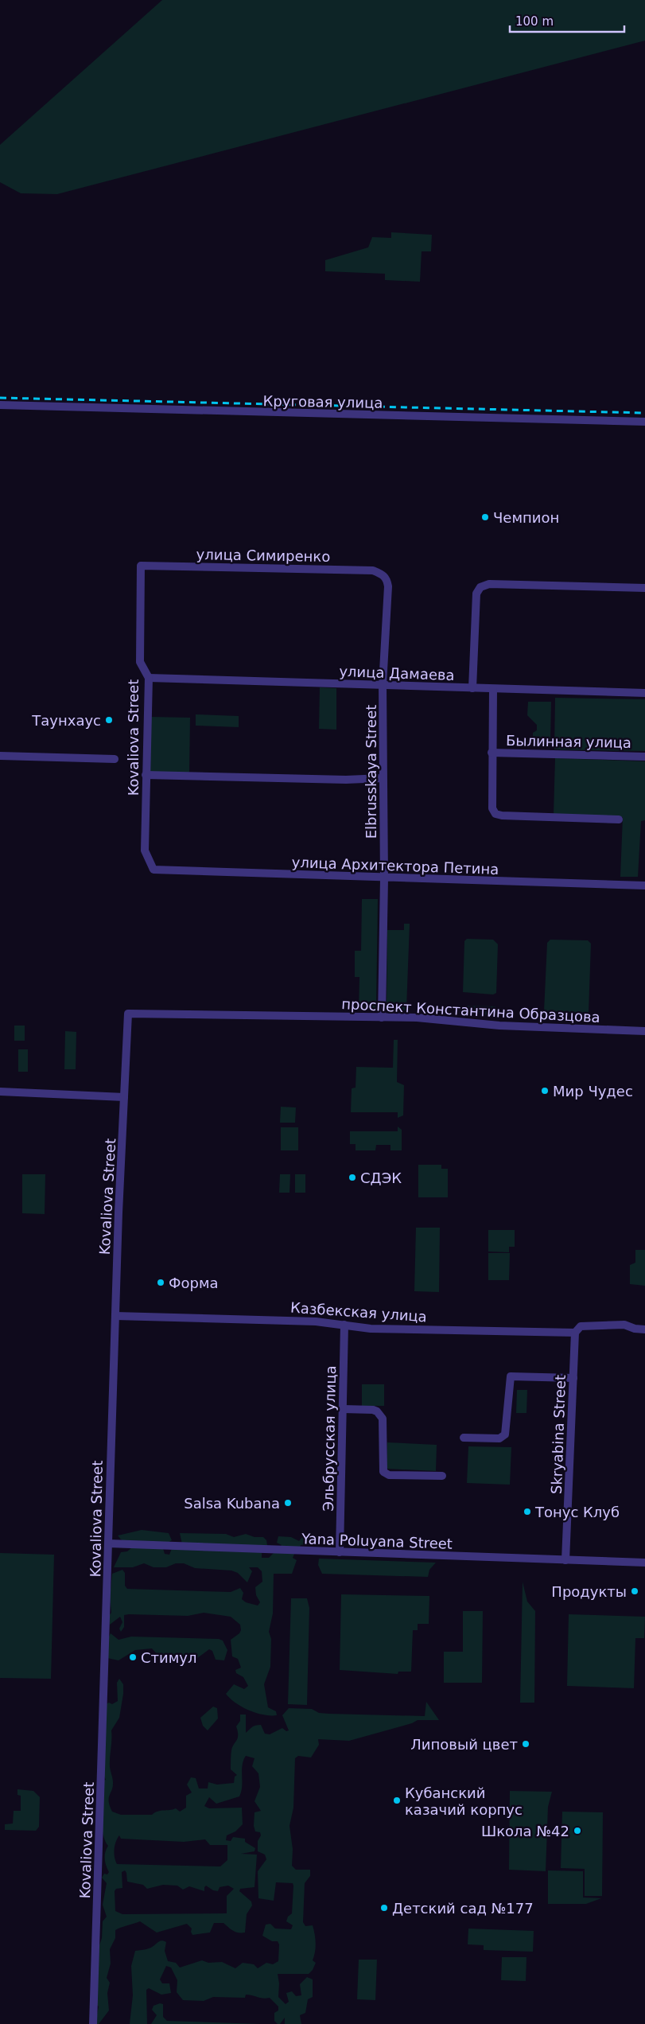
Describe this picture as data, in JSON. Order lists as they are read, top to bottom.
{
  "streets": {
    "street": [
      "Круговая улица",
      "улица Симиренко",
      "улица Дамаева",
      "Kovaliova Street",
      "Былинная улица",
      "Elbrusskaya Street",
      "улица Архитектора Петина",
      "проспект Константина Образцова",
      "Казбекская улица",
      "Skryabina Street",
      "Эльбрусская улица",
      "Yana Poluyana Street"
    ]
  },
  "crossings": [
    ["улица Симиренко", "Kovaliova Street"],
    ["улица Симиренко", "Elbrusskaya Street"],
    ["улица Дамаева", "Kovaliova Street"],
    ["улица Дамаева", "Elbrusskaya Street"],
    ["Kovaliova Street", "улица Архитектора Петина"],
    ["Kovaliova Street", "проспект Константина Образцова"],
    ["Kovaliova Street", "Казбекская улица"],
    ["Kovaliova Street", "Yana Poluyana Street"],
    ["Elbrusskaya Street", "улица Архитектора Петина"],
    ["Elbrusskaya Street", "проспект Константина Образцова"],
    ["Казбекская улица", "Skryabina Street"],
    ["Казбекская улица", "Эльбрусская улица"],
    ["Skryabina Street", "Yana Poluyana Street"],
    ["Эльбрусская улица", "Yana Poluyana Street"]
  ],
  "places": [
    "Чемпион",
    "Таунхаус",
    "Мир Чудес",
    "СДЭК",
    "Форма",
    "Salsa Kubana",
    "Тонус Клуб",
    "Продукты",
    "Стимул",
    "Липовый цвет",
    "Кубанский казачий корпус",
    "Школа №42",
    "Детский сад №177"
  ],
  "scale_bar": "100 m"
}
